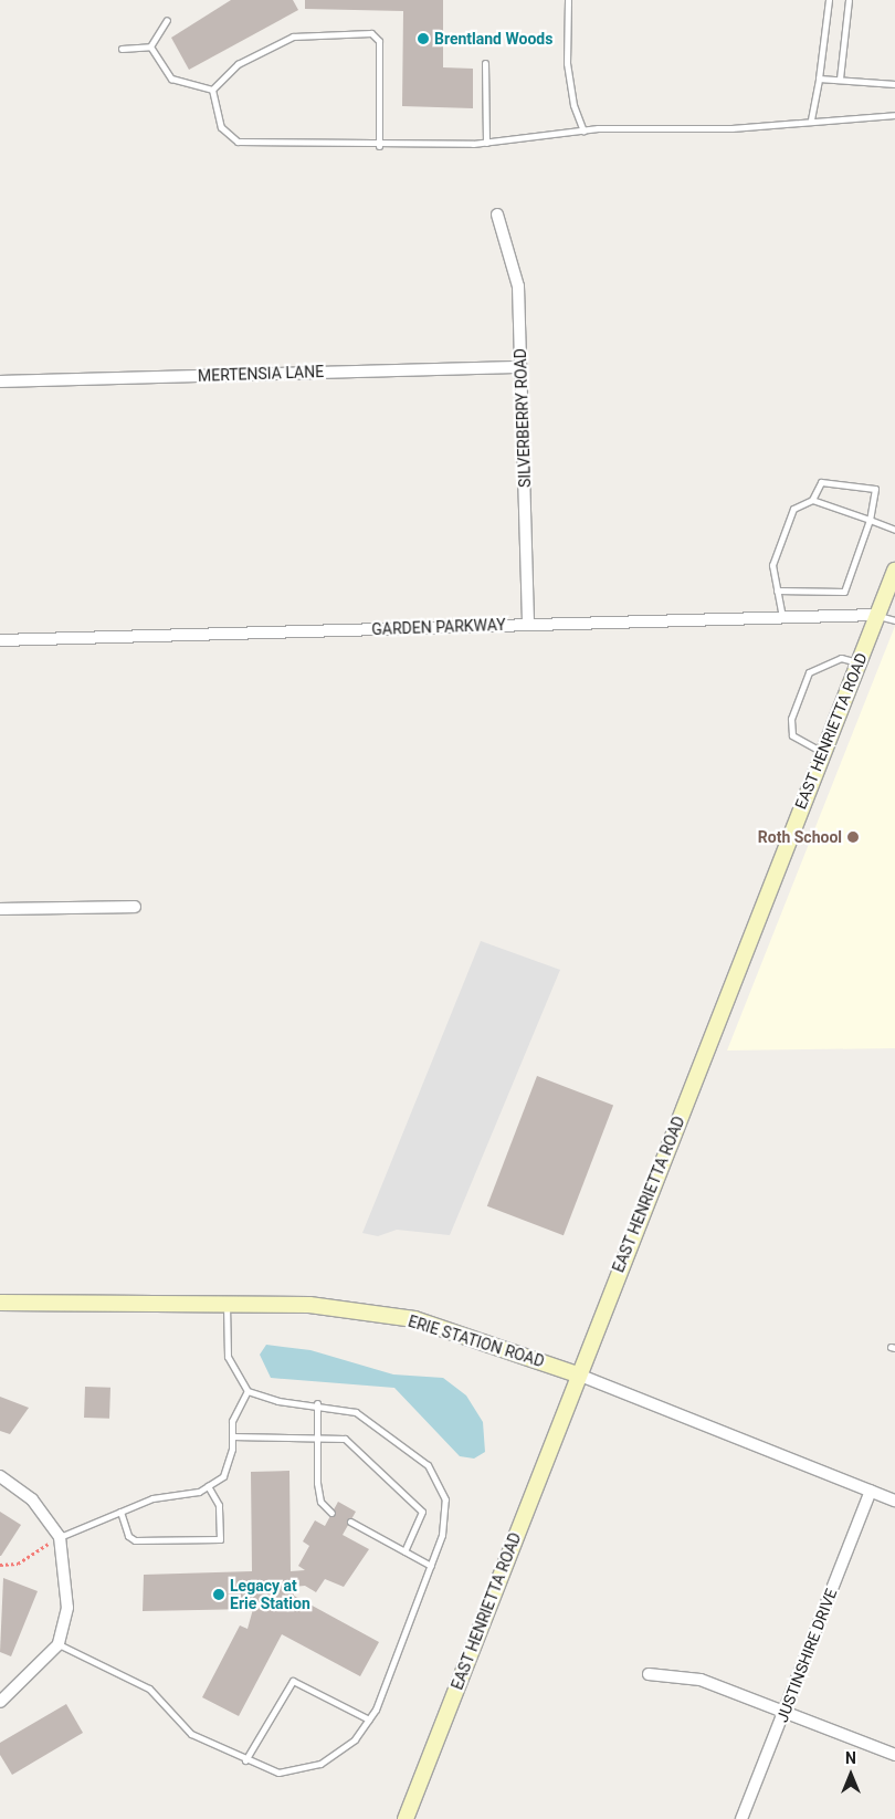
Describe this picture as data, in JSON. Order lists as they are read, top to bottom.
{
  "streets": {
    "main road": ["EAST HENRIETTA ROAD", "ERIE STATION ROAD"],
    "street": [
      "MERTENSIA LANE",
      "SILVERBERRY ROAD",
      "GARDEN PARKWAY",
      "JUSTINSHIRE DRIVE"
    ]
  },
  "crossings": [
    ["MERTENSIA LANE", "SILVERBERRY ROAD"],
    ["SILVERBERRY ROAD", "GARDEN PARKWAY"],
    ["GARDEN PARKWAY", "EAST HENRIETTA ROAD"],
    ["EAST HENRIETTA ROAD", "ERIE STATION ROAD"],
    ["ERIE STATION ROAD", "JUSTINSHIRE DRIVE"]
  ],
  "places": ["Brentland Woods", "Roth School", "Legacy at Erie Station"],
  "north": "top"
}
